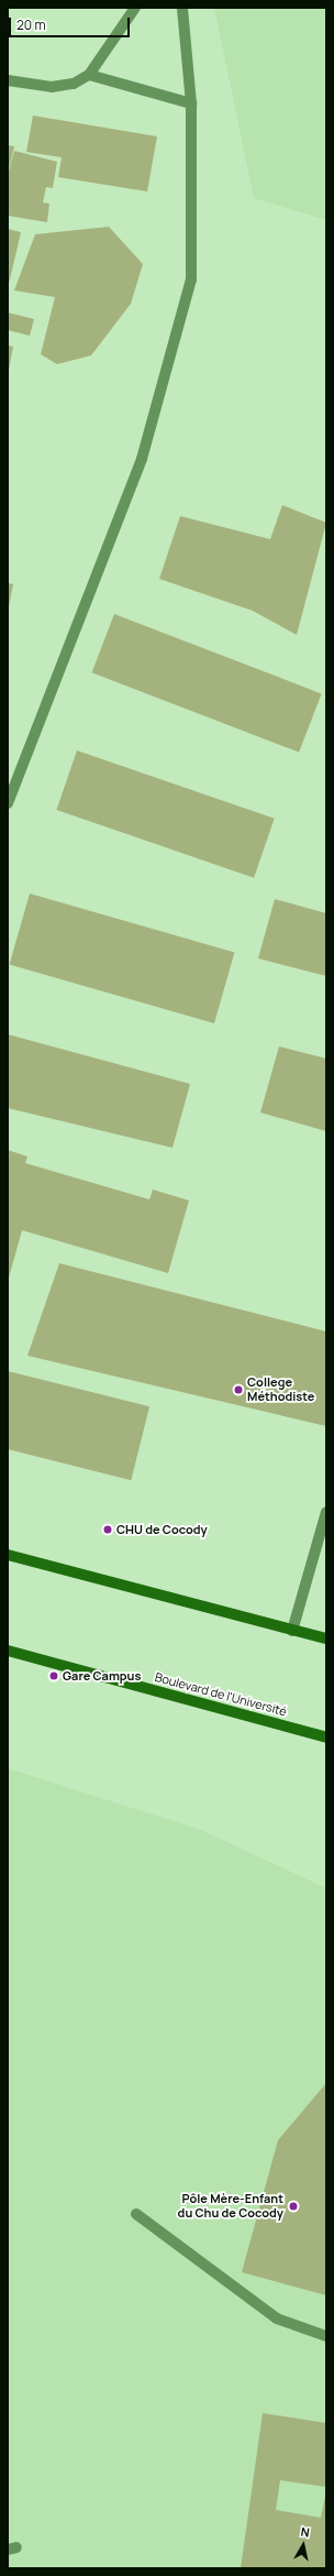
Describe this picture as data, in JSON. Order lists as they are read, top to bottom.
{
  "streets": {
    "street": ["Boulevard de l'Université"]
  },
  "places": [
    "College Méthodiste",
    "CHU de Cocody",
    "Gare Campus",
    "Pôle Mère-Enfant du Chu de Cocody"
  ],
  "scale_bar": "20 m",
  "north": "top"
}
